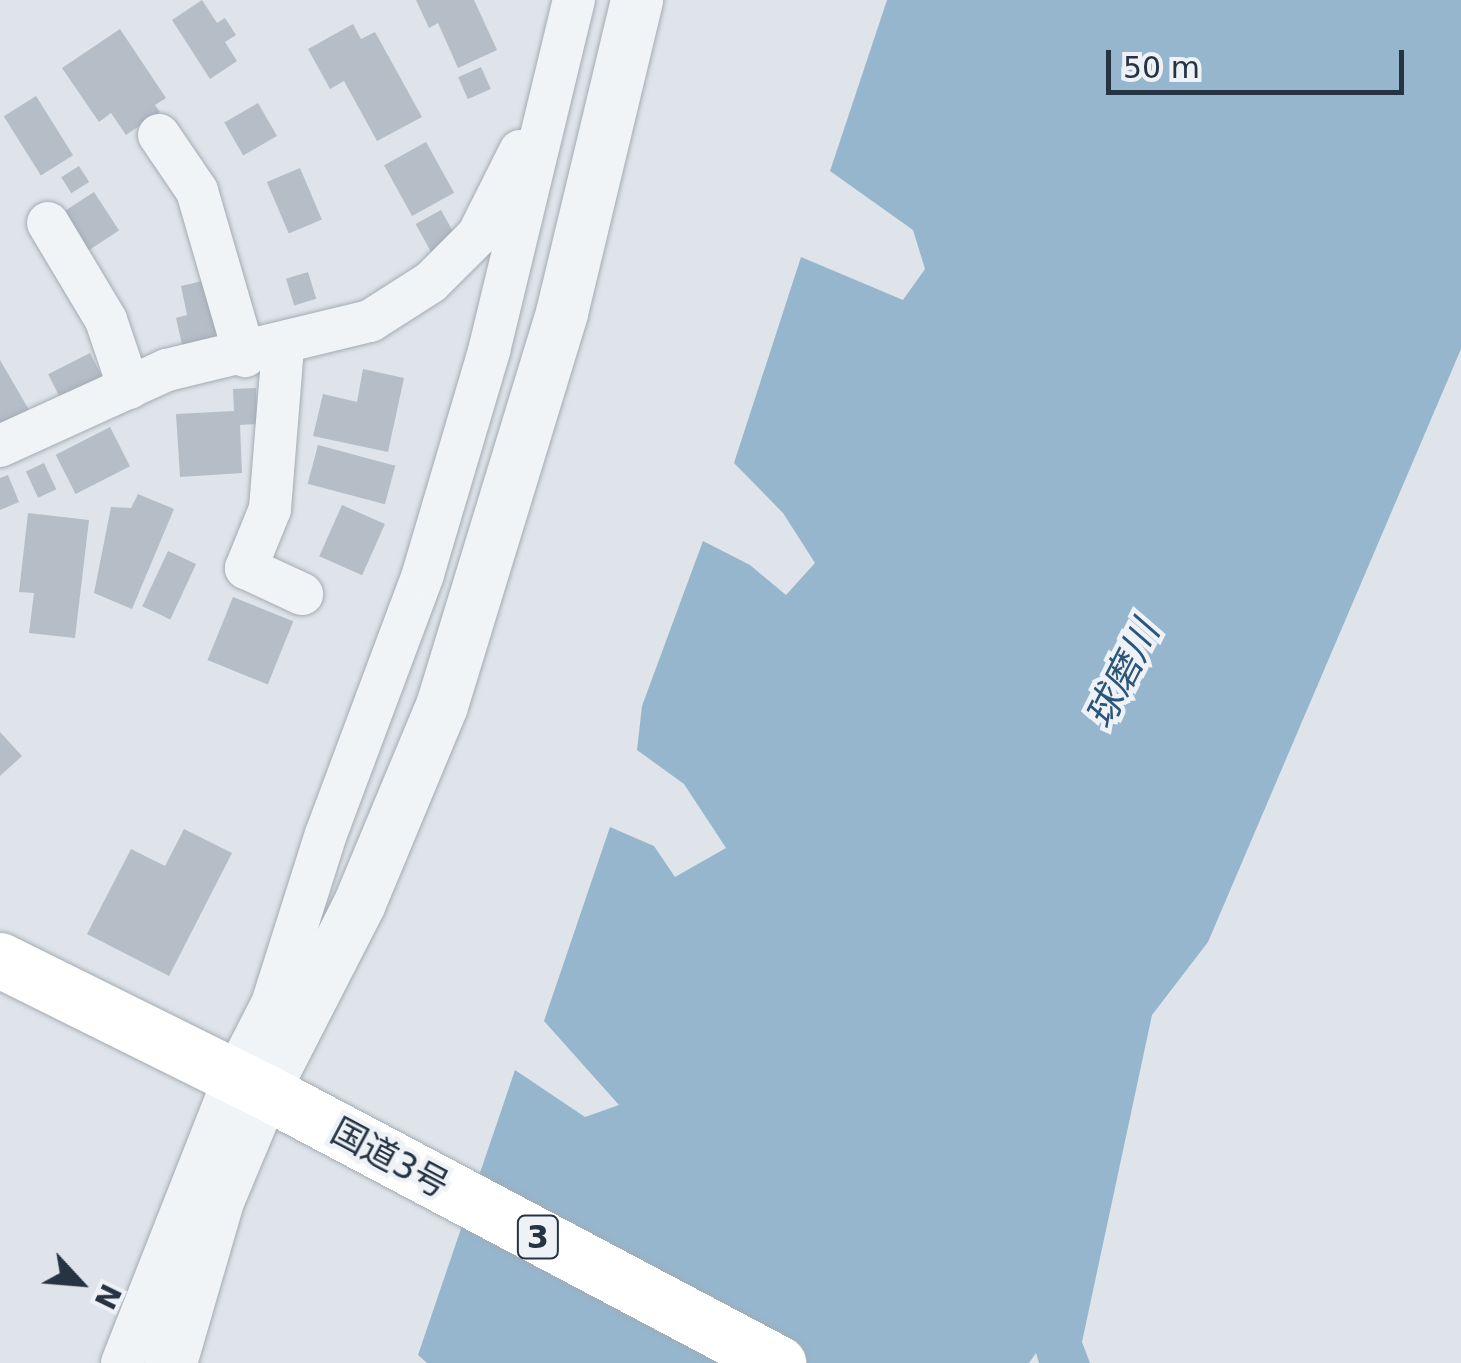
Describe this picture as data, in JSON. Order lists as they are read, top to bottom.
{
  "streets": {
    "highway": ["国道3号", "3"]
  },
  "water": ["球磨川"],
  "scale_bar": "50 m",
  "north": "bottom right"
}
